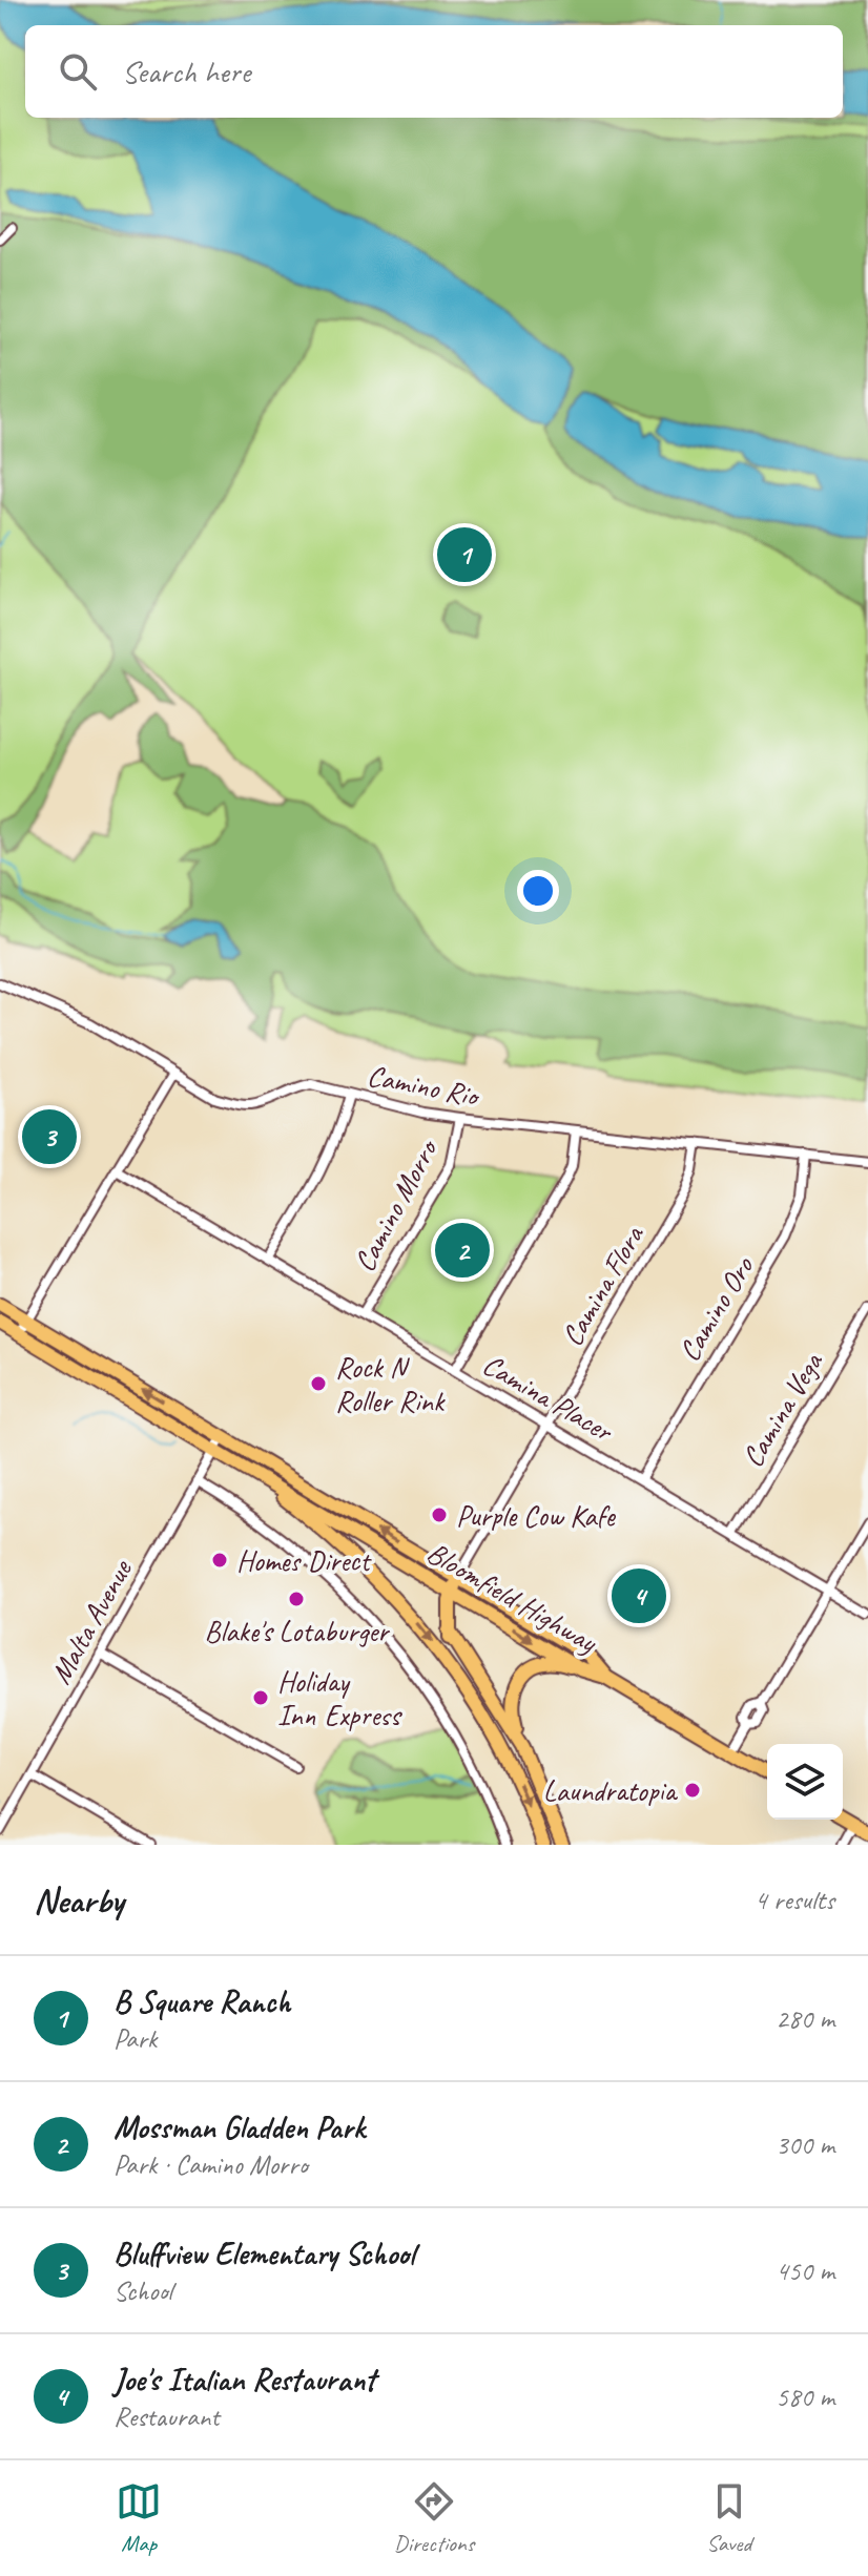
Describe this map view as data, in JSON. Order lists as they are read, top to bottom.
{
  "streets": {
    "main road": ["Bloomfield Highway"],
    "street": [
      "Camino Rio",
      "Camino Morro",
      "Camina Flora",
      "Camino Oro",
      "Camina Placer",
      "Camina Vega",
      "Malta Avenue"
    ]
  },
  "crossings": [
    ["Camino Rio", "Camino Morro"],
    ["Camino Rio", "Camina Flora"],
    ["Camino Rio", "Camino Oro"],
    ["Camino Morro", "Camina Placer"],
    ["Camina Flora", "Camina Placer"],
    ["Camina Flora", "Bloomfield Highway"],
    ["Camino Oro", "Camina Placer"],
    ["Camina Placer", "Camina Vega"],
    ["Bloomfield Highway", "Malta Avenue"]
  ],
  "places": [
    "Rock N Roller Rink",
    "Purple Cow Kafe",
    "Homes Direct",
    "Blake's Lotaburger",
    "Holiday Inn Express",
    "Laundratopia"
  ],
  "page": {
    "search": "Search here",
    "pins": [
      "1",
      "3",
      "2",
      "4"
    ],
    "heading": ["Nearby", "4 results"],
    "list": [
      {
        "mark": "1",
        "name": "B Square Ranch",
        "note": "Park",
        "value": "280 m"
      },
      {
        "mark": "2",
        "name": "Mossman Gladden Park",
        "note": "Park · Camino Morro",
        "value": "300 m"
      },
      {
        "mark": "3",
        "name": "Bluffview Elementary School",
        "note": "School",
        "value": "450 m"
      },
      {
        "mark": "4",
        "name": "Joe's Italian Restaurant",
        "note": "Restaurant",
        "value": "580 m"
      }
    ],
    "nav": ["Map", "Directions", "Saved"]
  }
}
